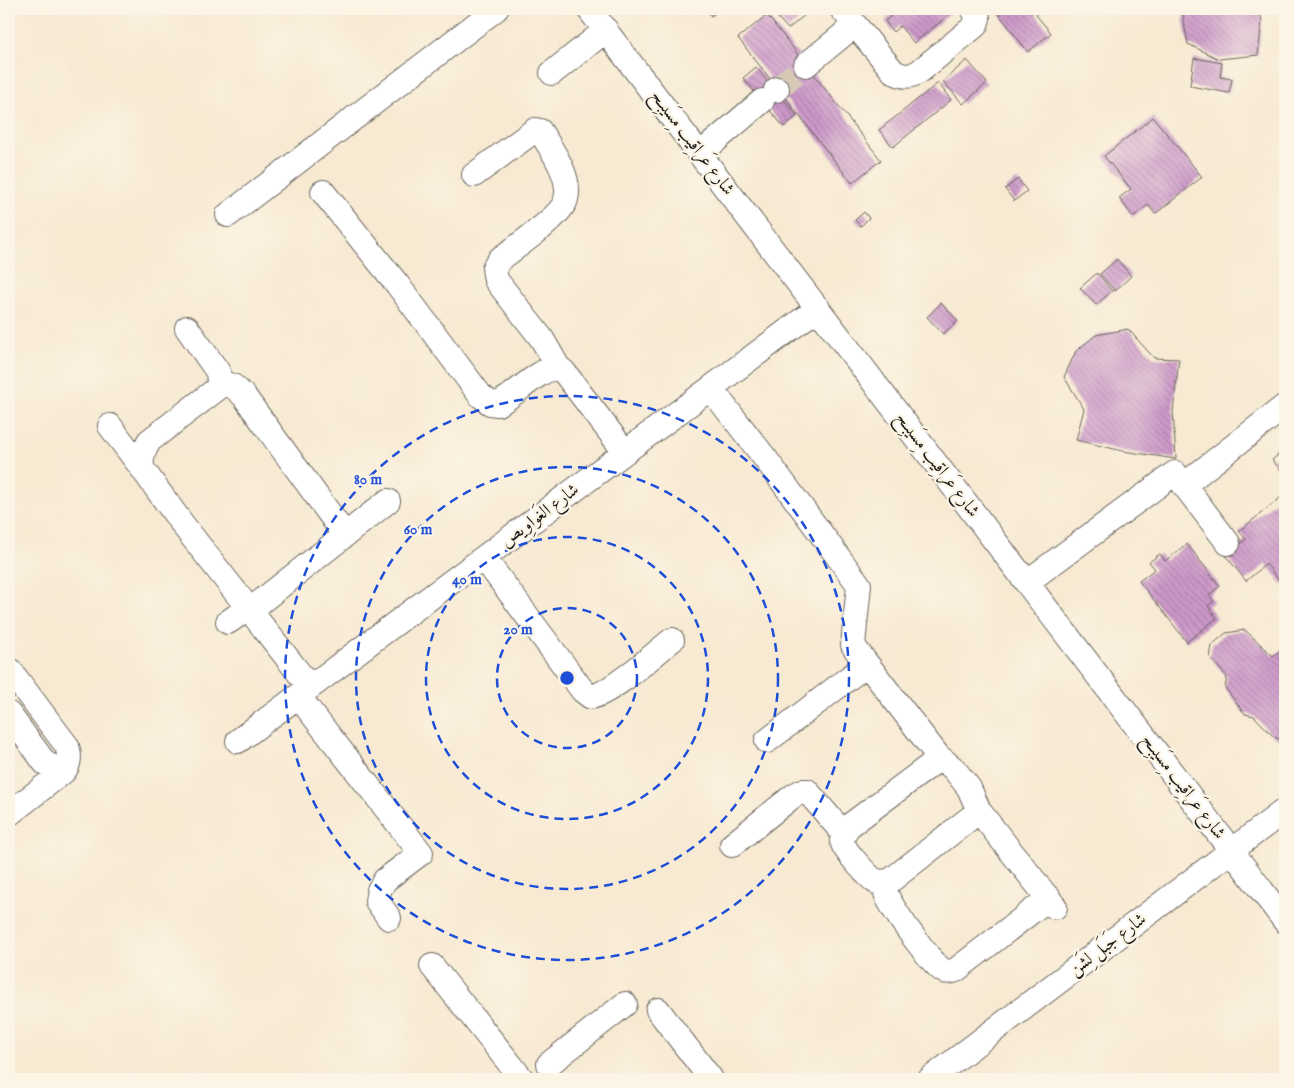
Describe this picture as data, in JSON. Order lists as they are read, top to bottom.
{
  "streets": {
    "street": ["شارع عَراقِيب مِسَيبِح", "شارع الغَواوِيص", "شارع جَبَل لِشَن"]
  },
  "crossings": [
    ["شارع عَراقِيب مِسَيبِح", "شارع الغَواوِيص"],
    ["شارع عَراقِيب مِسَيبِح", "شارع جَبَل لِشَن"]
  ],
  "rings": [
    "80 m",
    "60 m",
    "40 m",
    "20 m"
  ]
}
